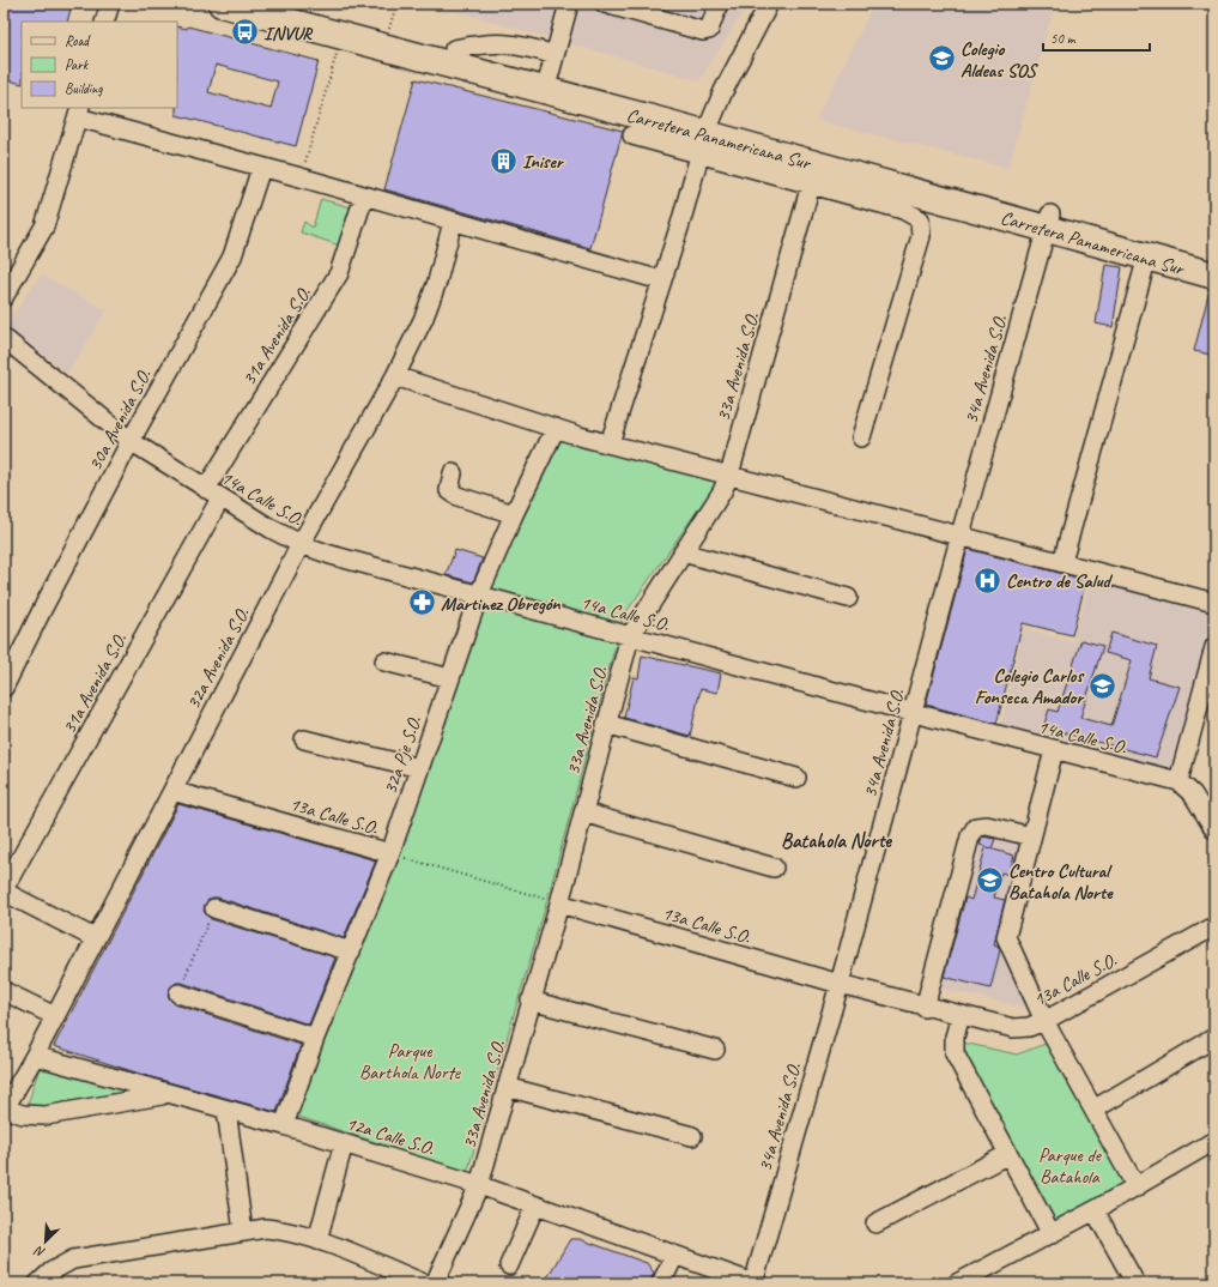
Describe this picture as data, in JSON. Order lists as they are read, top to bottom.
{
  "streets": {
    "highway": ["Carretera Panamericana Sur"],
    "street": [
      "31a Avenida S.O.",
      "33a Avenida S.O.",
      "34a Avenida S.O.",
      "30a Avenida S.O.",
      "14a Calle S.O.",
      "32a Avenida S.O.",
      "32a Pje S.O.",
      "13a Calle S.O.",
      "12a Calle S.O."
    ]
  },
  "crossings": [
    ["Carretera Panamericana Sur", "34a Avenida S.O."],
    ["31a Avenida S.O.", "14a Calle S.O."],
    ["33a Avenida S.O.", "14a Calle S.O."],
    ["33a Avenida S.O.", "13a Calle S.O."],
    ["33a Avenida S.O.", "12a Calle S.O."],
    ["34a Avenida S.O.", "14a Calle S.O."],
    ["34a Avenida S.O.", "13a Calle S.O."],
    ["34a Avenida S.O.", "12a Calle S.O."],
    ["30a Avenida S.O.", "14a Calle S.O."],
    ["14a Calle S.O.", "32a Avenida S.O."],
    ["14a Calle S.O.", "32a Pje S.O."],
    ["32a Avenida S.O.", "13a Calle S.O."],
    ["32a Avenida S.O.", "12a Calle S.O."],
    ["32a Pje S.O.", "13a Calle S.O."],
    ["32a Pje S.O.", "12a Calle S.O."]
  ],
  "districts": ["Batahola Norte"],
  "parks": ["Parque Barthola Norte", "Parque de Batahola"],
  "places": {
    "bus stop": ["INVUR"],
    "school or university": ["Colegio Aldeas SOS", "Colegio Carlos Fonseca Amador", "Centro Cultural Batahola Norte"],
    "building": ["Iniser"],
    "hospital": ["Centro de Salud"],
    "pharmacy": ["Martinez Obregón"]
  },
  "legend": ["Road", "Park", "Building"],
  "scale_bar": "50 m",
  "north": "bottom left"
}
